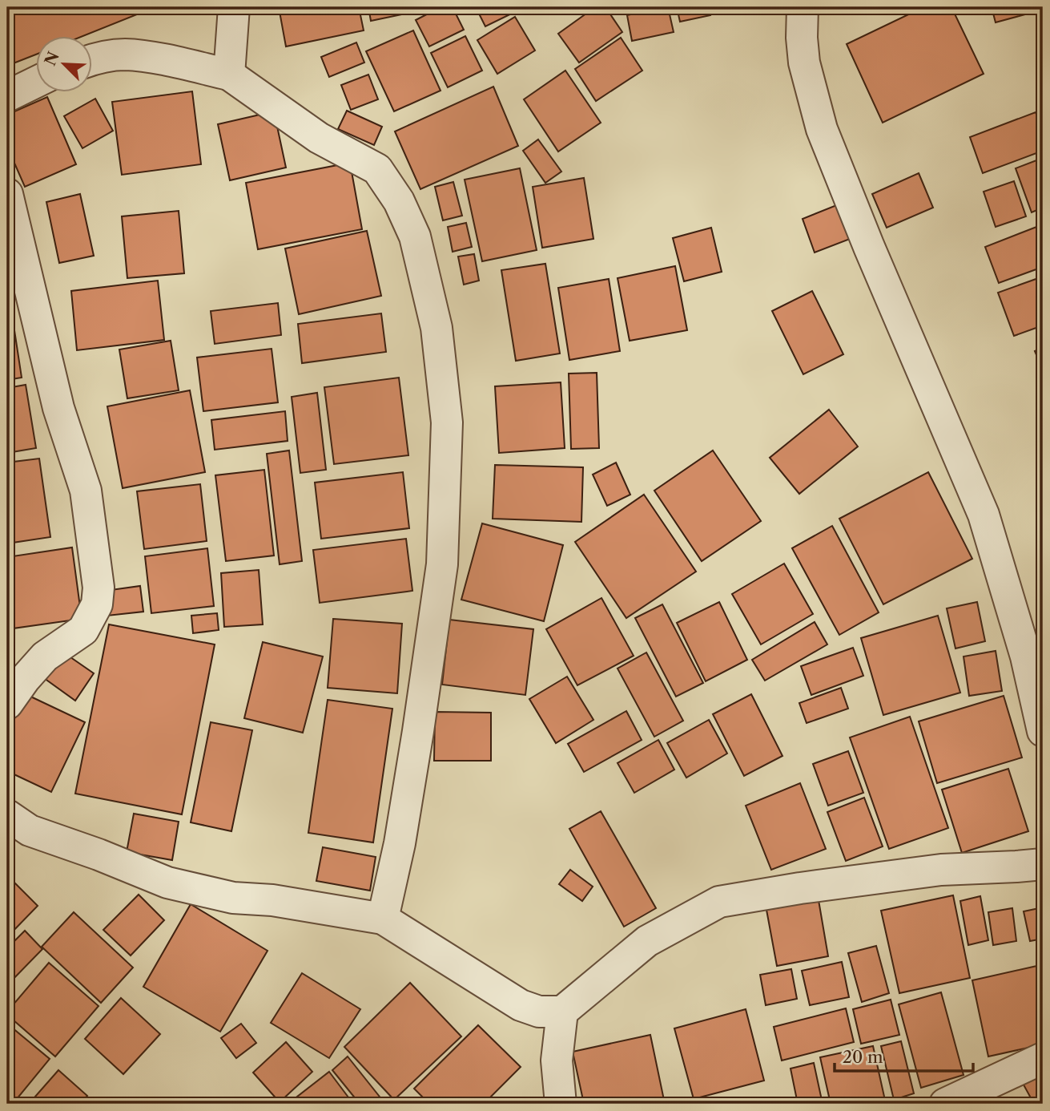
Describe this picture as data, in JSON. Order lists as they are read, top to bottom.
{
  "scale_bar": "20 m",
  "north": "top left"
}
